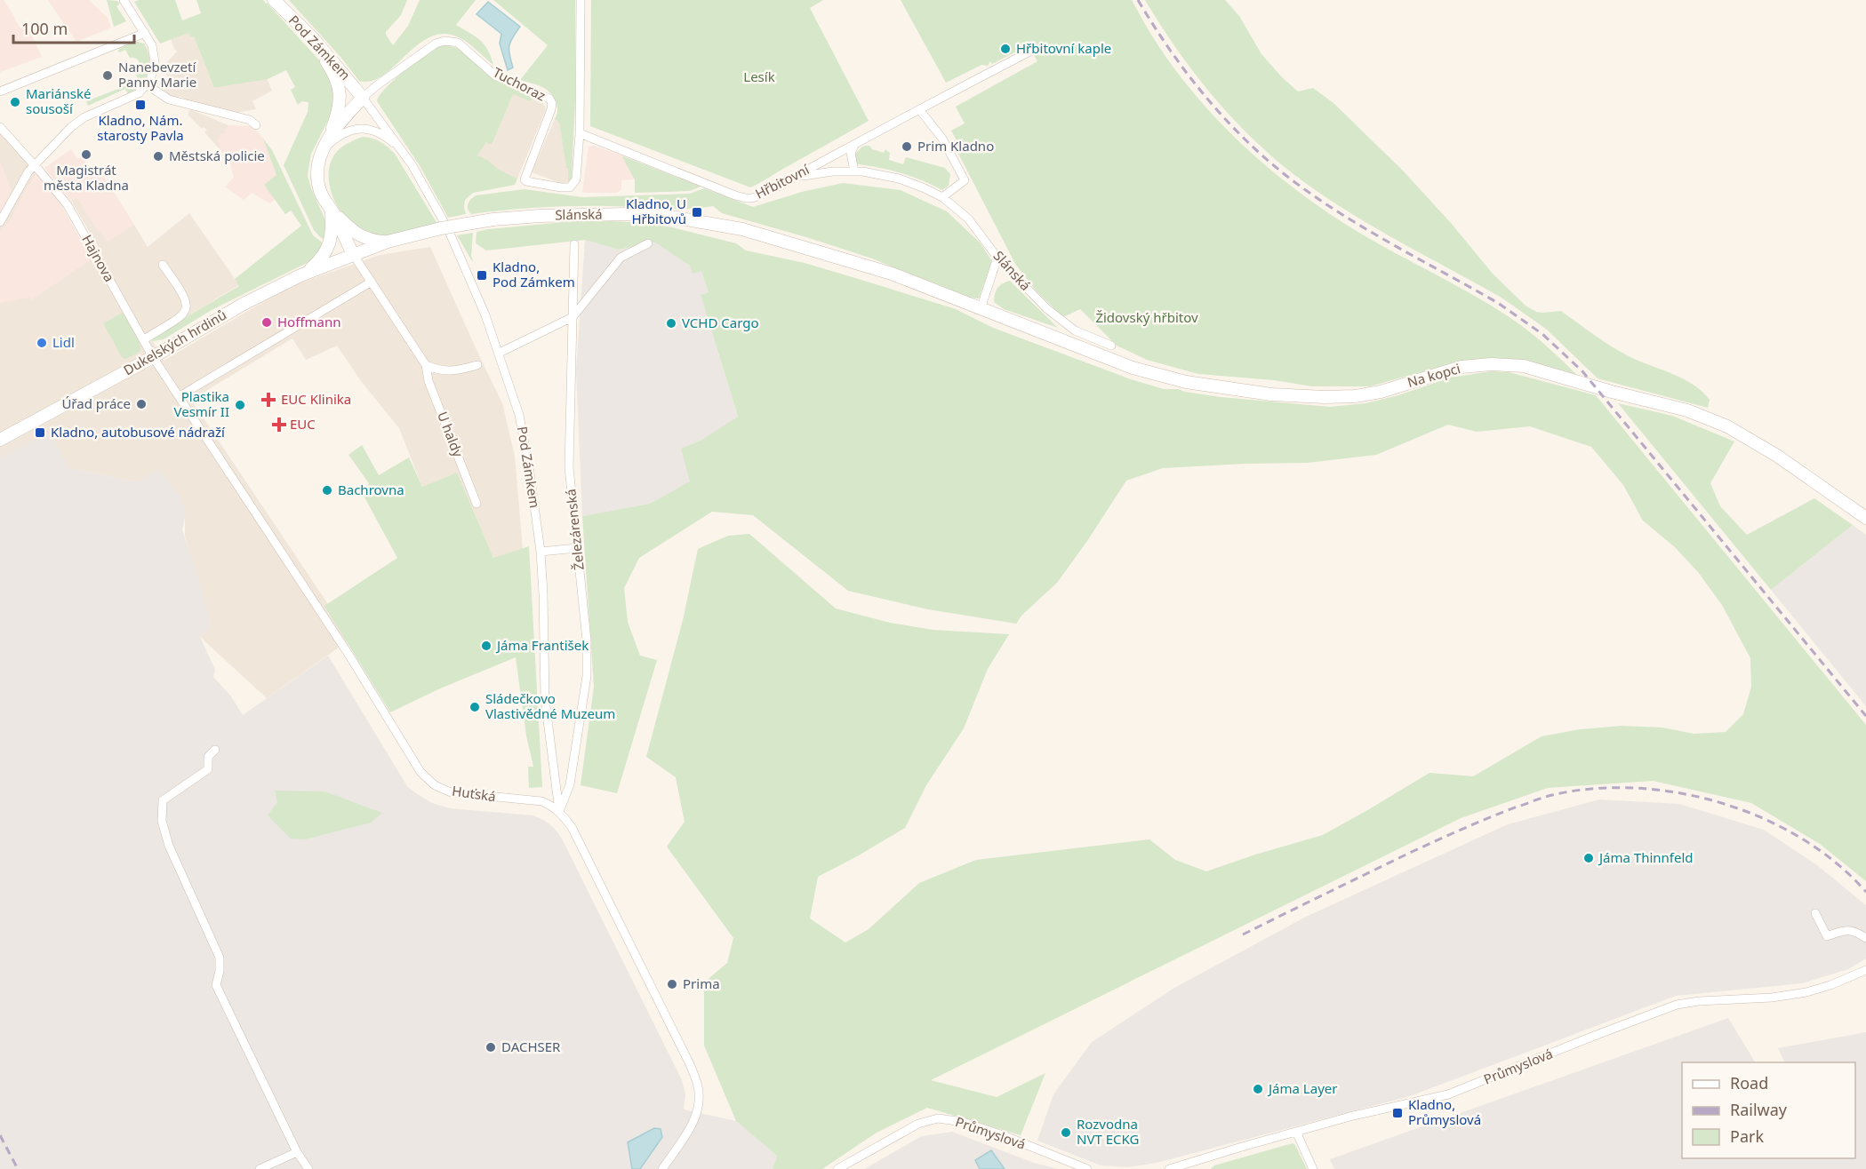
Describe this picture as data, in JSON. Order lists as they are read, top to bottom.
{
  "streets": {
    "main road": [
      "Pod Zámkem",
      "Slánská",
      "Dukelských hrdinů",
      "Na kopci"
    ],
    "street": [
      "Tuchoraz",
      "Hřbitovní",
      "Hajnova",
      "U haldy",
      "Železárenská",
      "Huťská",
      "Průmyslová"
    ]
  },
  "crossings": [
    ["Pod Zámkem", "Tuchoraz"],
    ["Pod Zámkem", "Železárenská"],
    ["Pod Zámkem", "Huťská"],
    ["Tuchoraz", "Hřbitovní"],
    ["Hřbitovní", "Slánská"],
    ["Slánská", "Dukelských hrdinů"],
    ["Slánská", "Na kopci"],
    ["Hajnova", "Dukelských hrdinů"],
    ["Hajnova", "Huťská"],
    ["Dukelských hrdinů", "Huťská"],
    ["Železárenská", "Huťská"]
  ],
  "parks": ["Lesík", "Židovský hřbitov"],
  "places": {
    "other": [
      "Hřbitovní kaple",
      "Nanebevzetí Panny Marie",
      "Mariánské sousoší",
      "Prim Kladno",
      "Magistrát města Kladna",
      "Městská policie",
      "Hoffmann",
      "VCHD Cargo",
      "Lidl",
      "Úřad práce",
      "Plastika Vesmír II",
      "Bachrovna",
      "Jáma František",
      "Sládečkovo Vlastivědné Muzeum",
      "Jáma Thinnfeld",
      "Prima",
      "DACHSER",
      "Jáma Layer",
      "Rozvodna NVT ECKG"
    ],
    "transit": [
      "Kladno, Nám. starosty Pavla",
      "Kladno, U Hřbitovů",
      "Kladno, Pod Zámkem",
      "Kladno, autobusové nádraží",
      "Kladno, Průmyslová"
    ],
    "health": ["EUC Klinika", "EUC"]
  },
  "legend": ["Road", "Railway", "Park"],
  "scale_bar": "100 m"
}
